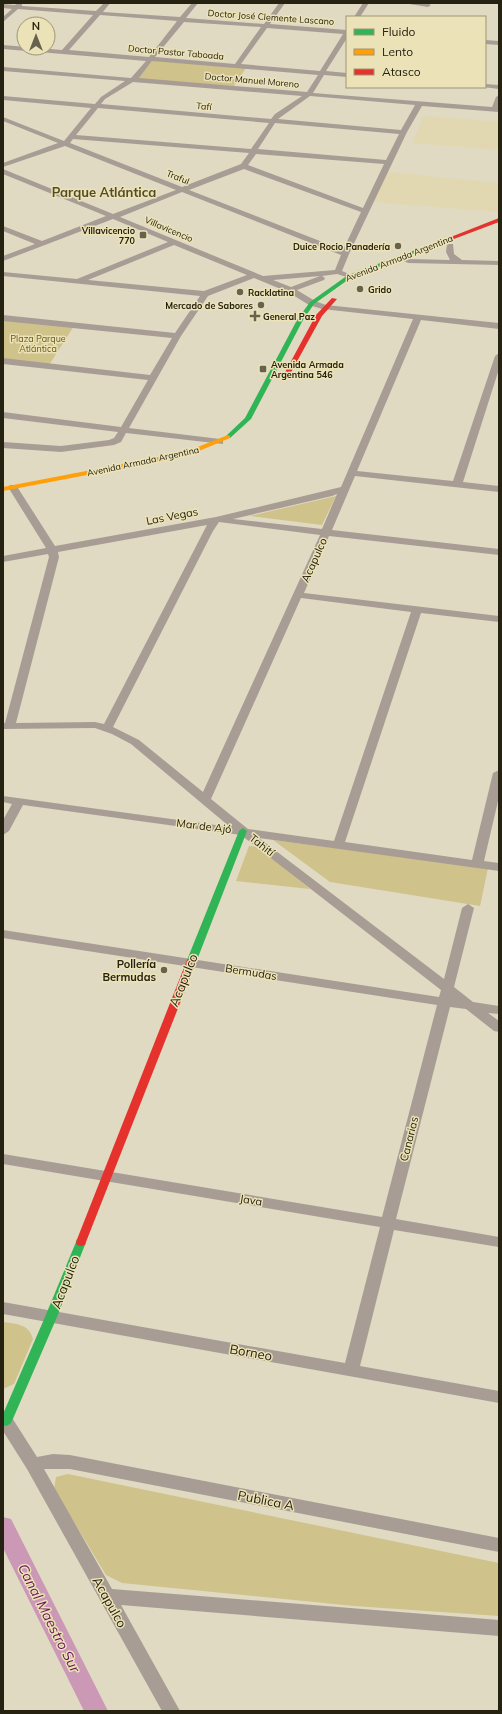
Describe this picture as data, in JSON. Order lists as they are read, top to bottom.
{
  "streets": {
    "main road": ["Avenida Armada Argentina", "Acapulco"],
    "street": [
      "Doctor José Clemente Lascano",
      "Doctor Pastor Taboada",
      "Doctor Manuel Moreno",
      "Tafí",
      "Traful",
      "Villavicencio",
      "Las Vegas",
      "Mar de Ajó",
      "Tahití",
      "Bermudas",
      "Canarias",
      "Java",
      "Borneo",
      "Publica A"
    ]
  },
  "crossings": [
    ["Villavicencio", "Avenida Armada Argentina"],
    ["Villavicencio", "Acapulco"],
    ["Las Vegas", "Acapulco"],
    ["Acapulco", "Mar de Ajó"],
    ["Acapulco", "Tahití"],
    ["Acapulco", "Bermudas"],
    ["Acapulco", "Java"],
    ["Acapulco", "Borneo"],
    ["Acapulco", "Publica A"],
    ["Mar de Ajó", "Tahití"],
    ["Tahití", "Bermudas"],
    ["Tahití", "Canarias"],
    ["Bermudas", "Canarias"],
    ["Canarias", "Java"],
    ["Canarias", "Borneo"]
  ],
  "districts": ["Parque Atlántica"],
  "water": ["Canal Maestro Sur"],
  "parks": ["Plaza Parque Atlántica"],
  "places": {
    "transit": ["Villavicencio 770", "Avenida Armada Argentina 546"],
    "other": [
      "Duice Rocio Panadería",
      "Grido",
      "Racklatina",
      "Mercado de Sabores",
      "Pollería Bermudas"
    ],
    "health": ["General Paz"]
  },
  "legend": ["Fluido", "Lento", "Atasco"],
  "north": "top"
}
